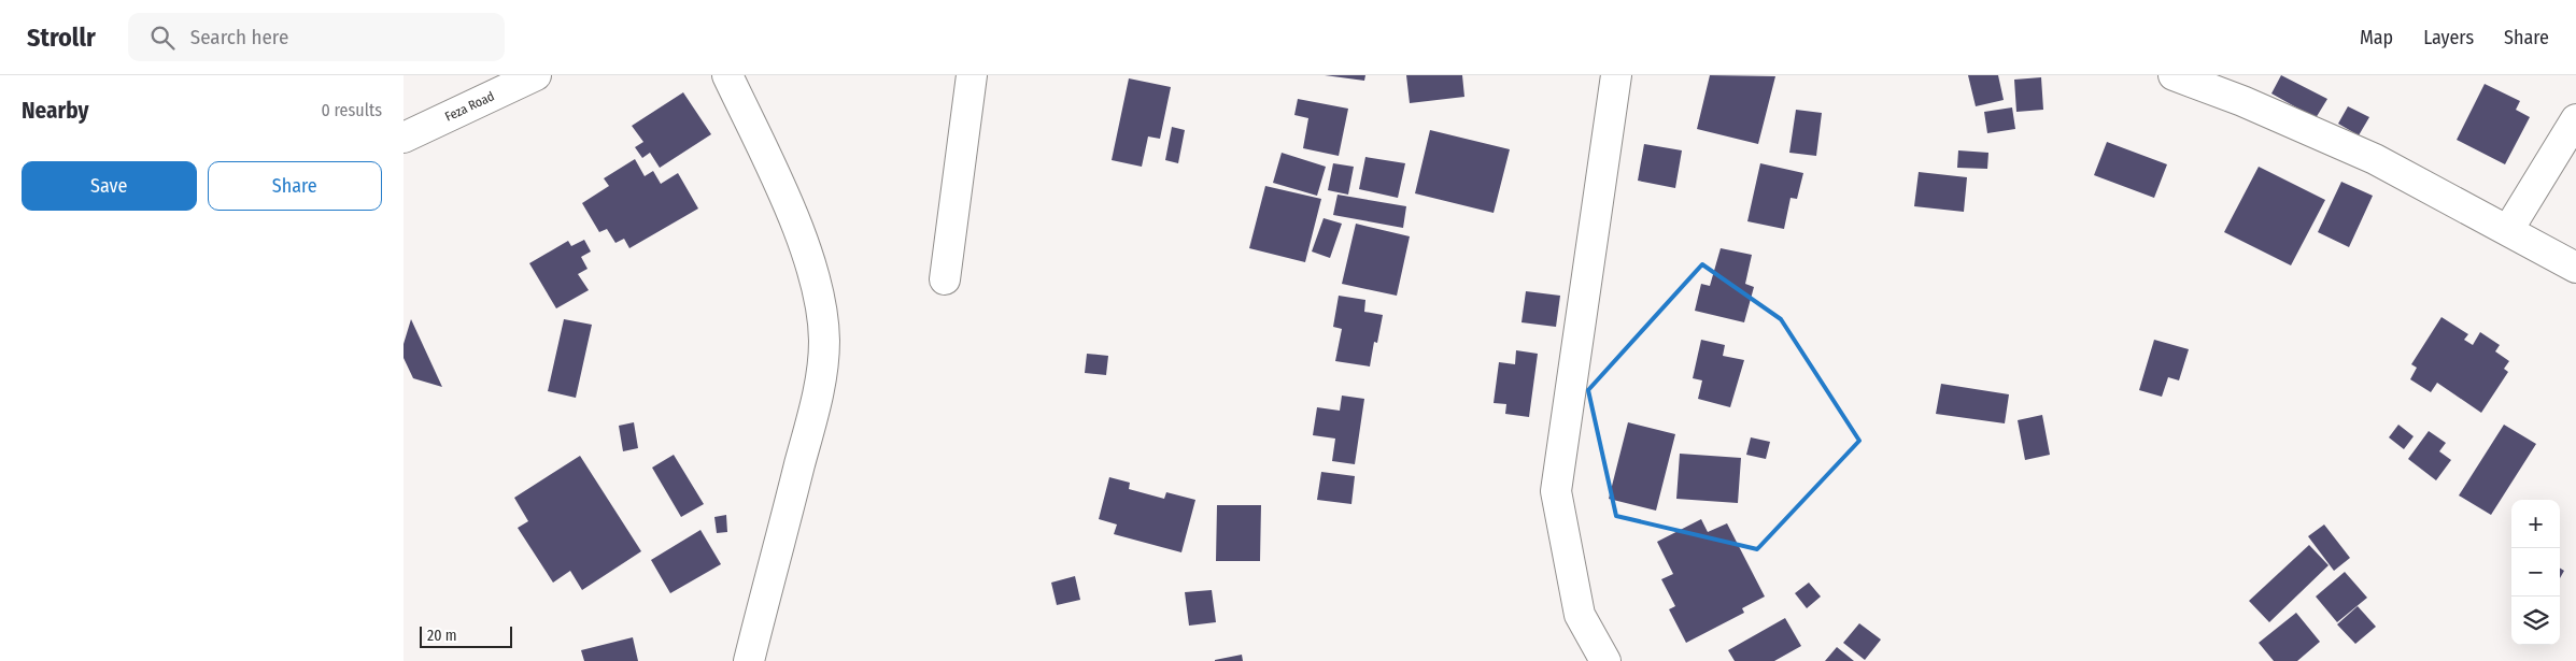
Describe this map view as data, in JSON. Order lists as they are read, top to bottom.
{
  "streets": {
    "street": ["Feza Road"]
  },
  "scale_bar": "20 m",
  "page": {
    "header": "Strollr",
    "search": "Search here",
    "nav": ["Map", "Layers", "Share"],
    "heading": ["Nearby", "0 results"],
    "buttons": ["Save", "Share"],
    "map_buttons": ["+", "−"],
    "scale": "20 m"
  }
}
